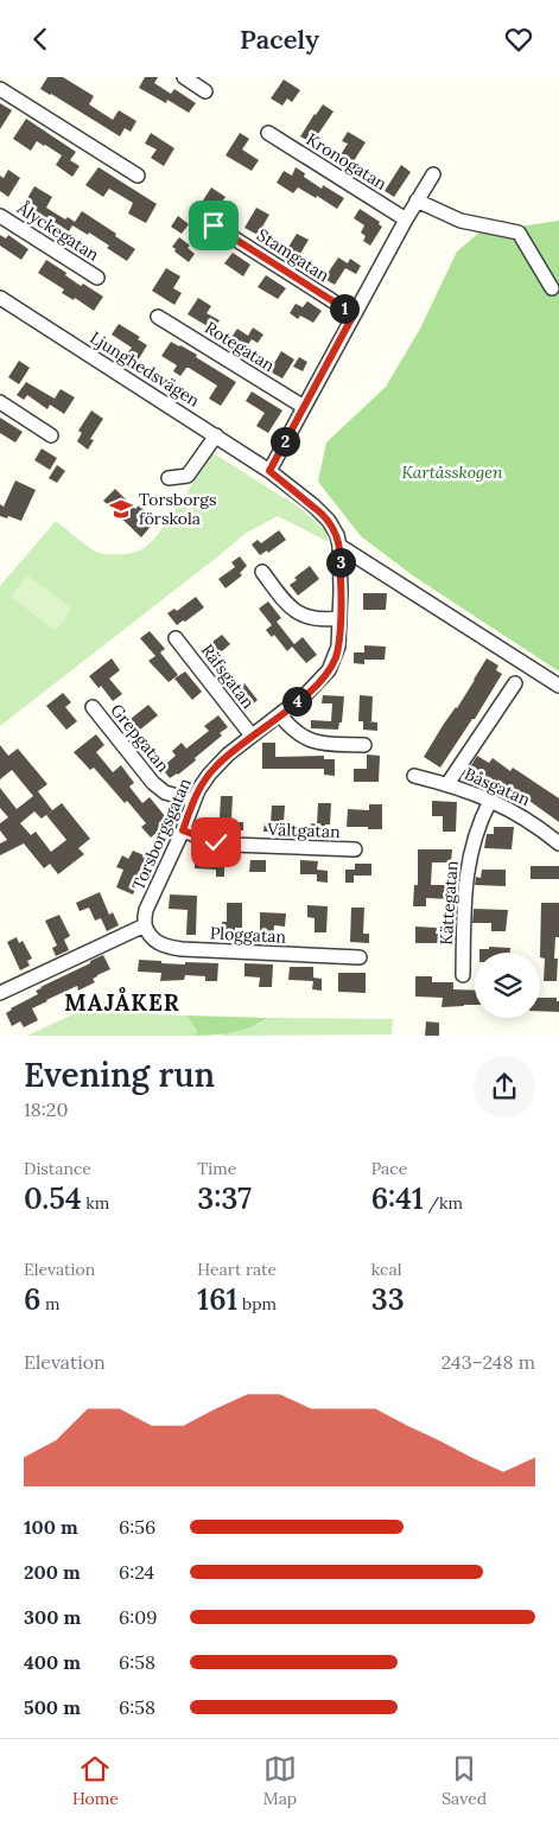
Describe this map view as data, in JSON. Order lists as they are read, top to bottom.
{
  "streets": {
    "street": [
      "Kronogatan",
      "Ålyckegatan",
      "Stamgatan",
      "Rotegatan",
      "Ljunghedsvägen",
      "Räfsgatan",
      "Grepgatan",
      "Båsgatan",
      "Vältgatan",
      "Torsborgsgatan",
      "Kättegatan",
      "Ploggatan"
    ]
  },
  "crossings": [
    ["Ljunghedsvägen", "Torsborgsgatan"],
    ["Räfsgatan", "Torsborgsgatan"],
    ["Grepgatan", "Torsborgsgatan"],
    ["Båsgatan", "Kättegatan"],
    ["Vältgatan", "Torsborgsgatan"],
    ["Torsborgsgatan", "Ploggatan"]
  ],
  "districts": ["MAJÅKER"],
  "parks": ["Kartåsskogen"],
  "places": {
    "school or university": ["Torsborgs förskola"]
  },
  "page": {
    "header": "Pacely",
    "pins": [
      "1",
      "2",
      "3",
      "4"
    ],
    "heading": ["Evening run", "18:20"],
    "stats": [
      ["Distance", "0.54 km"],
      ["Time", "3:37"],
      ["Pace", "6:41 /km"],
      ["Elevation", "6 m"],
      ["Heart rate", "161 bpm"],
      ["kcal", "33"]
    ],
    "chart": ["Elevation", "243–248 m"],
    "list": [
      {
        "name": "100 m",
        "note": "6:56"
      },
      {
        "name": "200 m",
        "note": "6:24"
      },
      {
        "name": "300 m",
        "note": "6:09"
      },
      {
        "name": "400 m",
        "note": "6:58"
      },
      {
        "name": "500 m",
        "note": "6:58"
      }
    ],
    "tabs": ["Home", "Map", "Saved"]
  }
}
